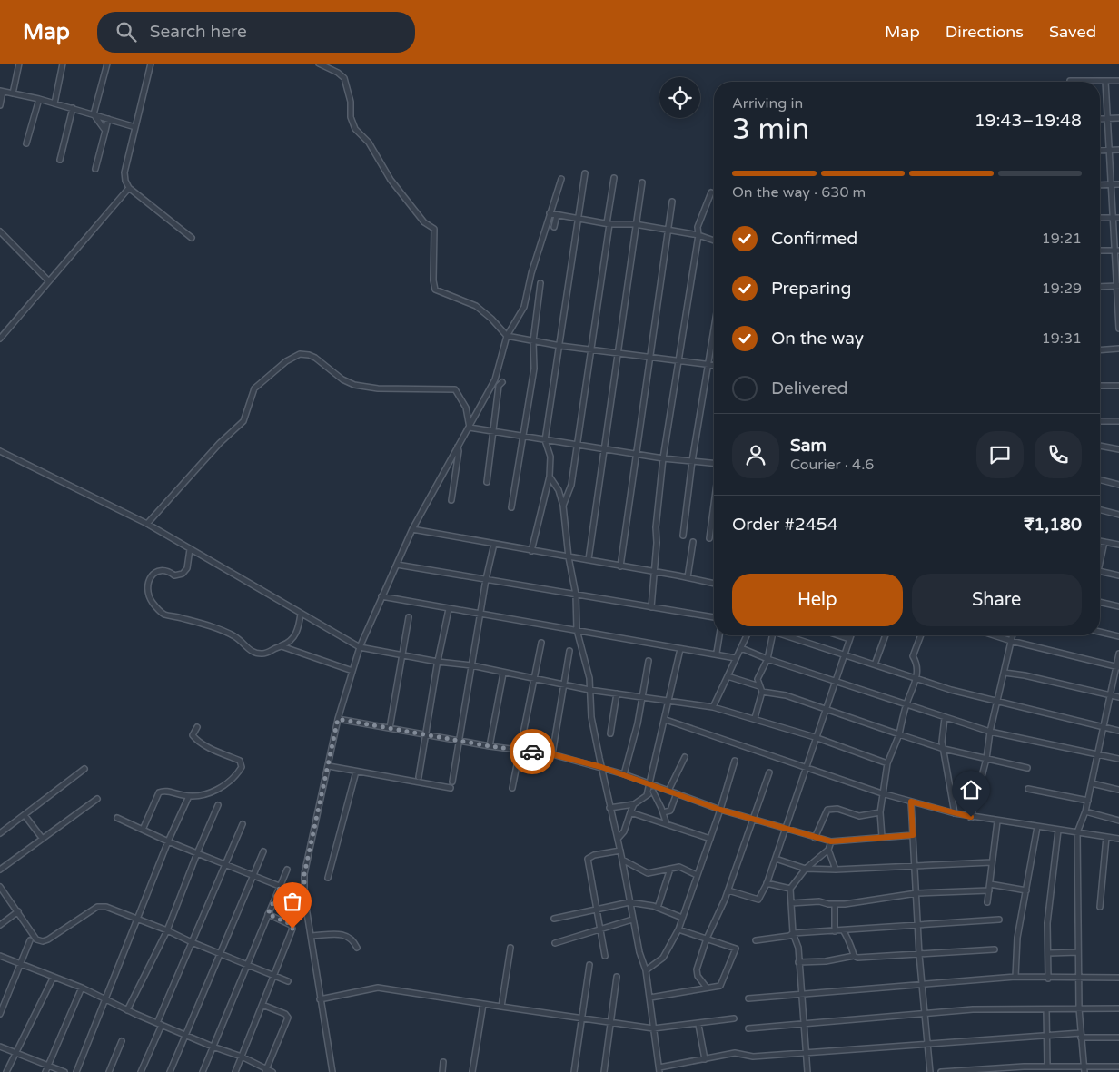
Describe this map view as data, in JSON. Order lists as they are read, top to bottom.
{
  "page": {
    "header": "Map",
    "search": "Search here",
    "nav": ["Map", "Directions", "Saved"],
    "heading": ["3 min", "Arriving in", "19:43–19:48"],
    "panel": [
      "Sam",
      "Courier · 4.6",
      "Order #2454",
      "₹1,180"
    ],
    "bar": "On the way · 630 m",
    "list": [
      ["Confirmed", "19:21"],
      ["Preparing", "19:29"],
      ["On the way", "19:31"],
      "Delivered"
    ],
    "buttons": ["Help", "Share"]
  }
}
